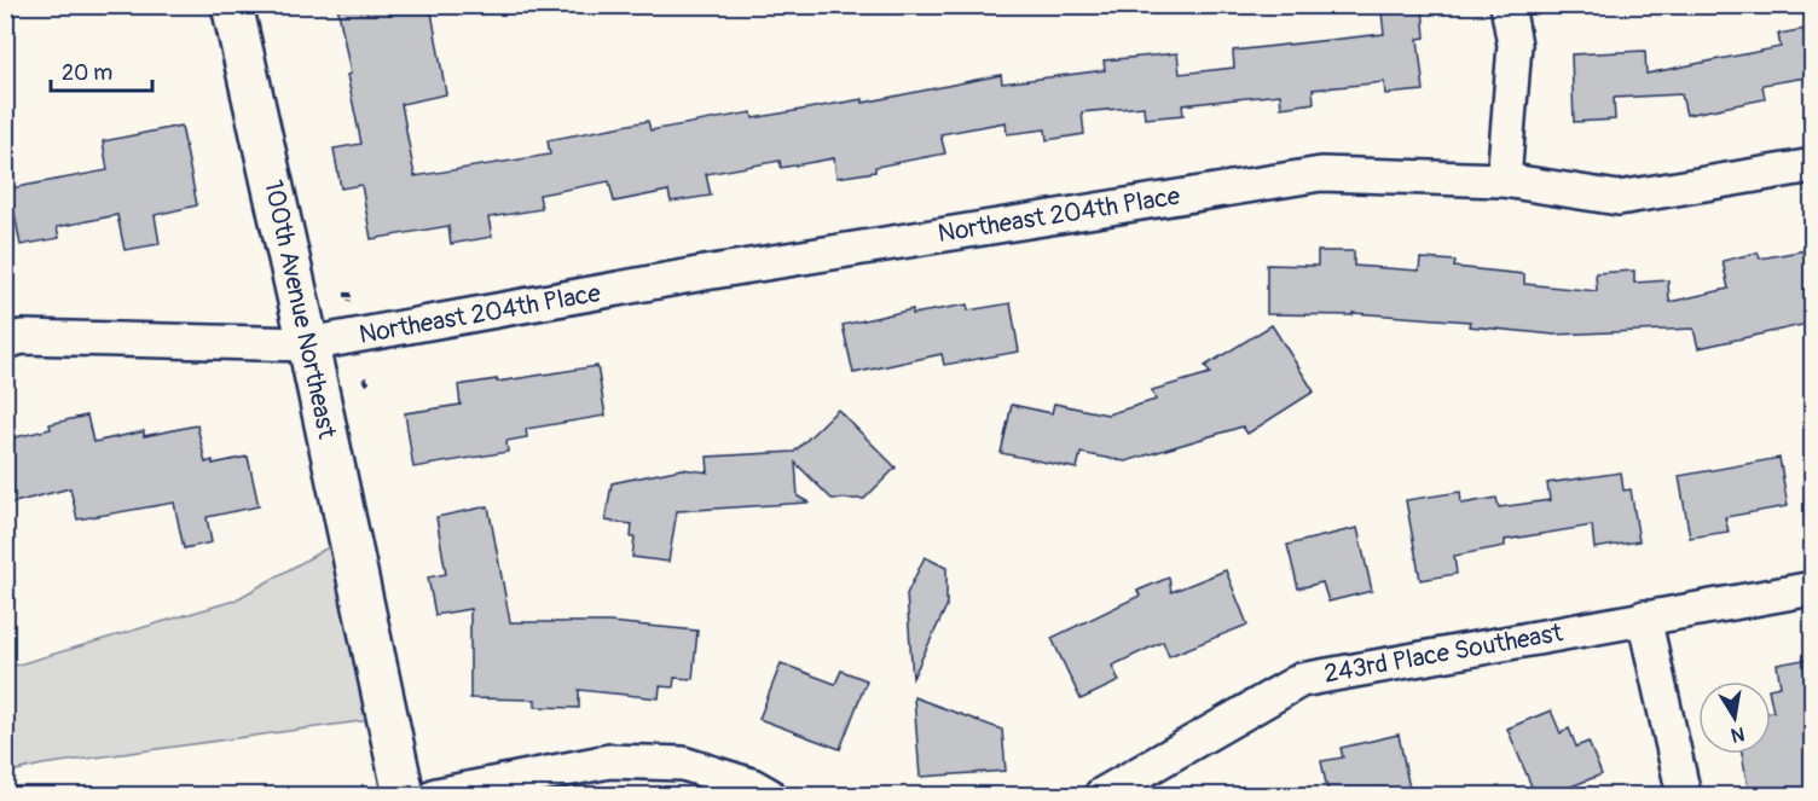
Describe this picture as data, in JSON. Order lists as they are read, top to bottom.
{
  "streets": {
    "street": ["Northeast 204th Place", "100th Avenue Northeast", "243rd Place Southeast"]
  },
  "crossings": [
    ["Northeast 204th Place", "100th Avenue Northeast"]
  ],
  "scale_bar": "20 m",
  "north": "bottom"
}
